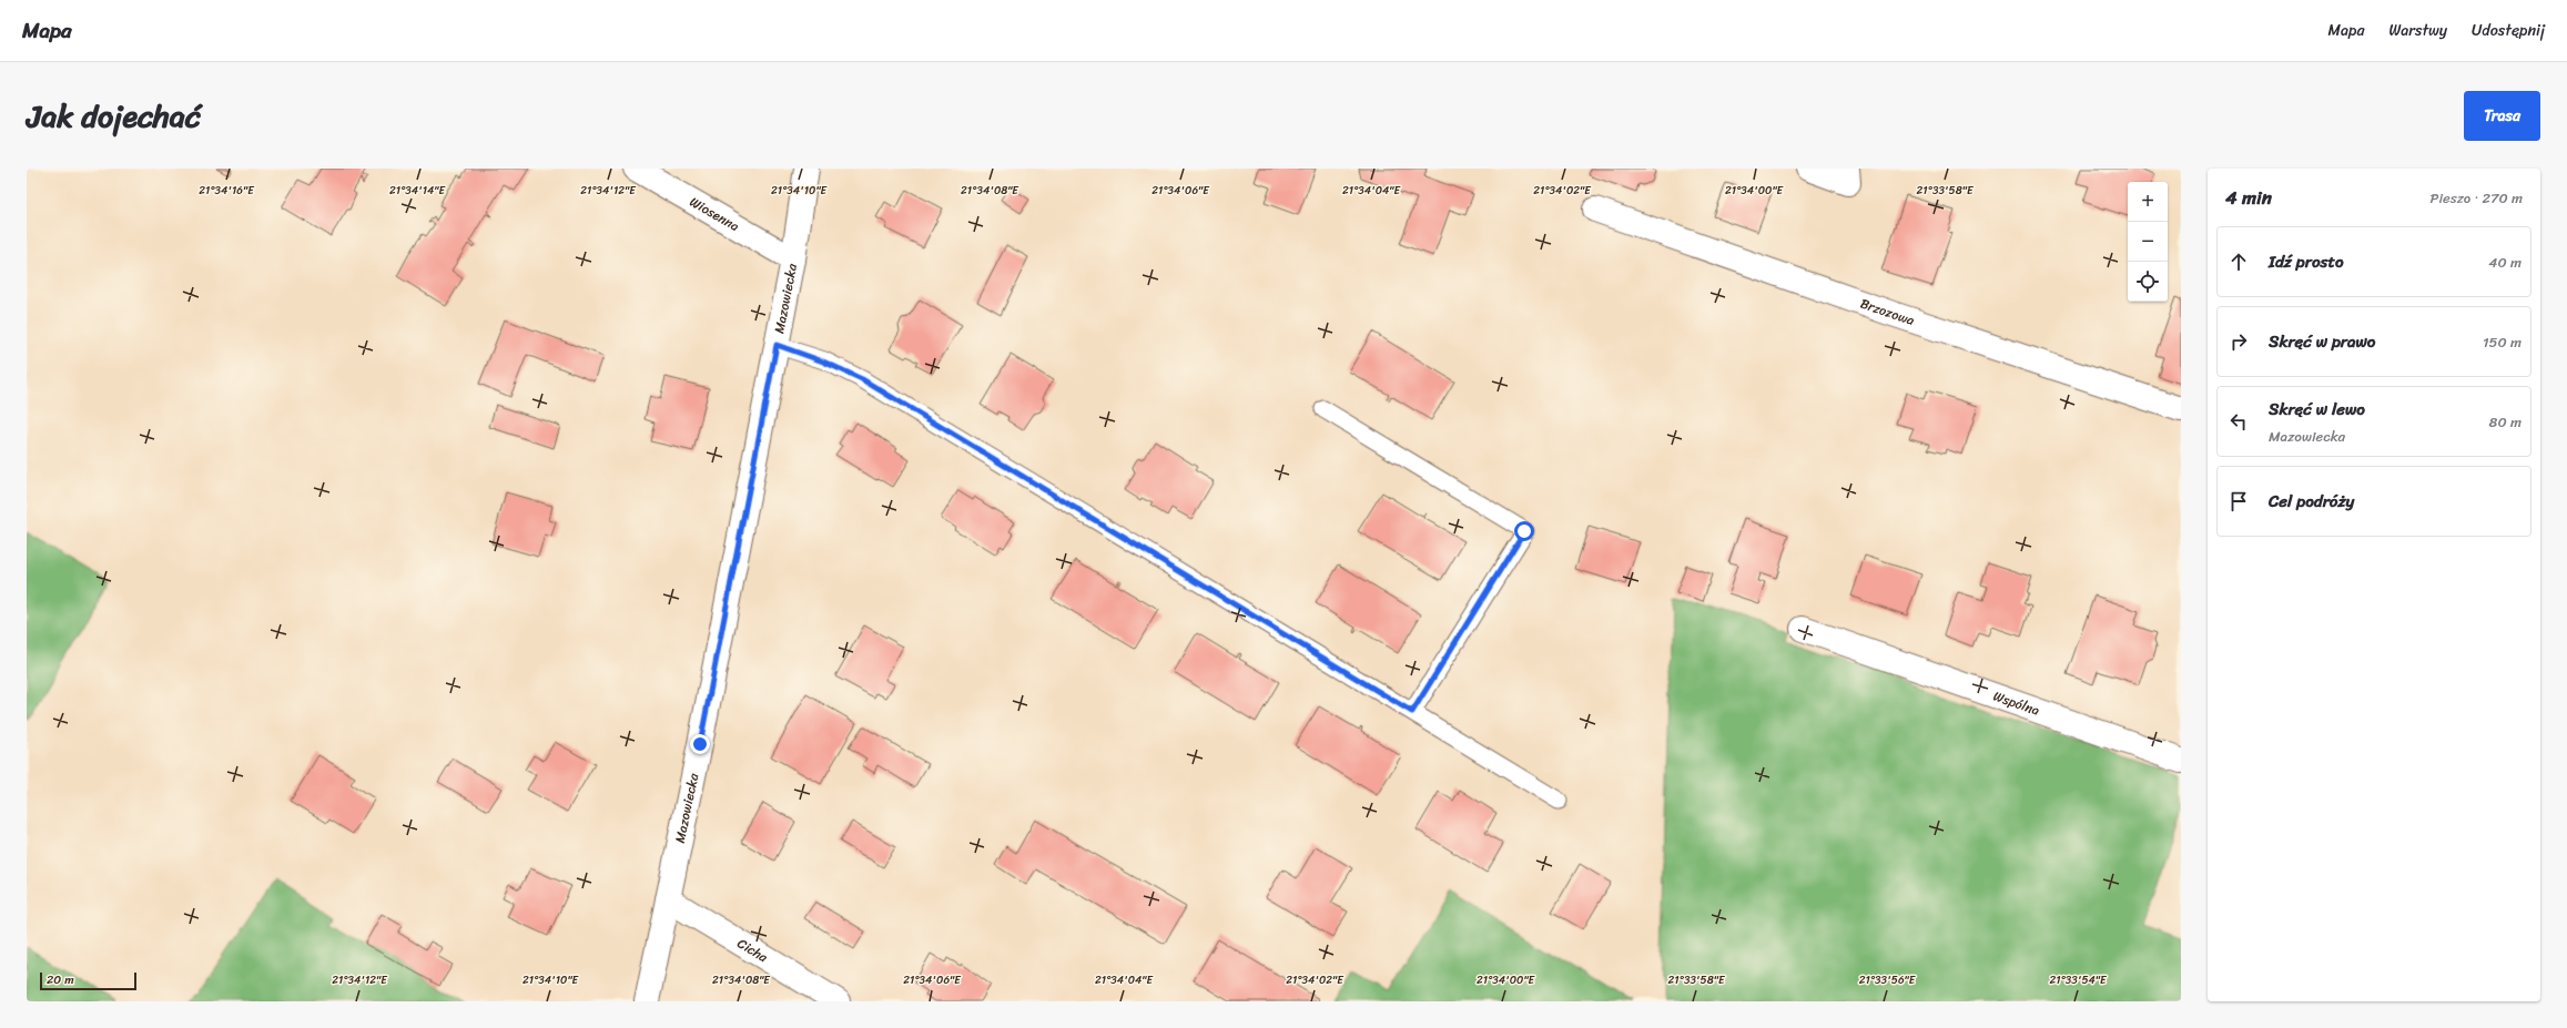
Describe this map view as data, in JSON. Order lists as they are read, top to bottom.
{
  "streets": {
    "street": [
      "Wiosenna",
      "Mazowiecka",
      "Brzozowa",
      "Wspólna",
      "Cicha"
    ]
  },
  "crossings": [
    ["Wiosenna", "Mazowiecka"],
    ["Mazowiecka", "Cicha"]
  ],
  "scale_bar": "20 m",
  "page": {
    "header": "Mapa",
    "nav": ["Mapa", "Warstwy", "Udostępnij"],
    "title": "Jak dojechać",
    "buttons": "Trasa",
    "heading": ["4 min", "Pieszo · 270 m"],
    "map_buttons": ["+", "−"],
    "list": [
      ["Idź prosto", "40 m"],
      ["Skręć w prawo", "150 m"],
      ["Skręć w lewo", "Mazowiecka", "80 m"],
      "Cel podróży"
    ],
    "scale": "20 m"
  },
  "coordinates": [
    "21°34'16\"E",
    "21°34'14\"E",
    "21°34'12\"E",
    "21°34'10\"E",
    "21°34'08\"E",
    "21°34'06\"E",
    "21°34'04\"E",
    "21°34'02\"E",
    "21°34'00\"E",
    "21°33'58\"E",
    "21°33'56\"E",
    "21°33'54\"E"
  ]
}
